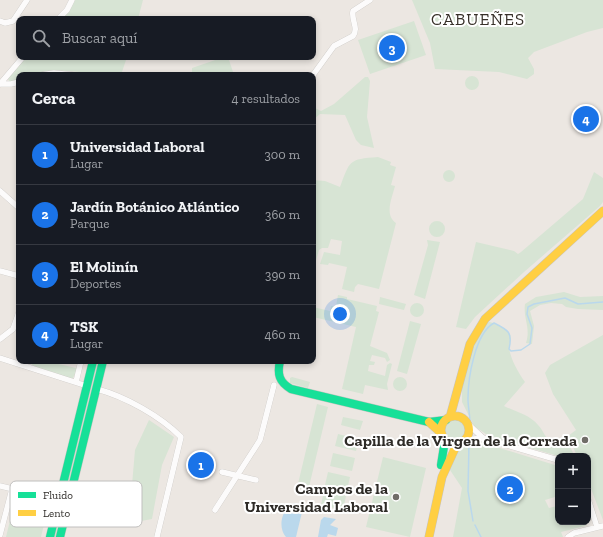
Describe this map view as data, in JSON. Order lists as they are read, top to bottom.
{
  "districts": ["CABUEÑES"],
  "places": ["Capilla de la Virgen de la Corrada", "Campos de la Universidad Laboral"],
  "legend": ["Fluido", "Lento"],
  "page": {
    "search": "Buscar aquí",
    "pins": [
      "3",
      "4",
      "1",
      "2"
    ],
    "heading": ["Cerca", "4 resultados"],
    "list": [
      {
        "mark": "1",
        "name": "Universidad Laboral",
        "note": "Lugar",
        "value": "300 m"
      },
      {
        "mark": "2",
        "name": "Jardín Botánico Atlántico",
        "note": "Parque",
        "value": "360 m"
      },
      {
        "mark": "3",
        "name": "El Molinín",
        "note": "Deportes",
        "value": "390 m"
      },
      {
        "mark": "4",
        "name": "TSK",
        "note": "Lugar",
        "value": "460 m"
      }
    ],
    "map_buttons": ["+", "−"]
  }
}
